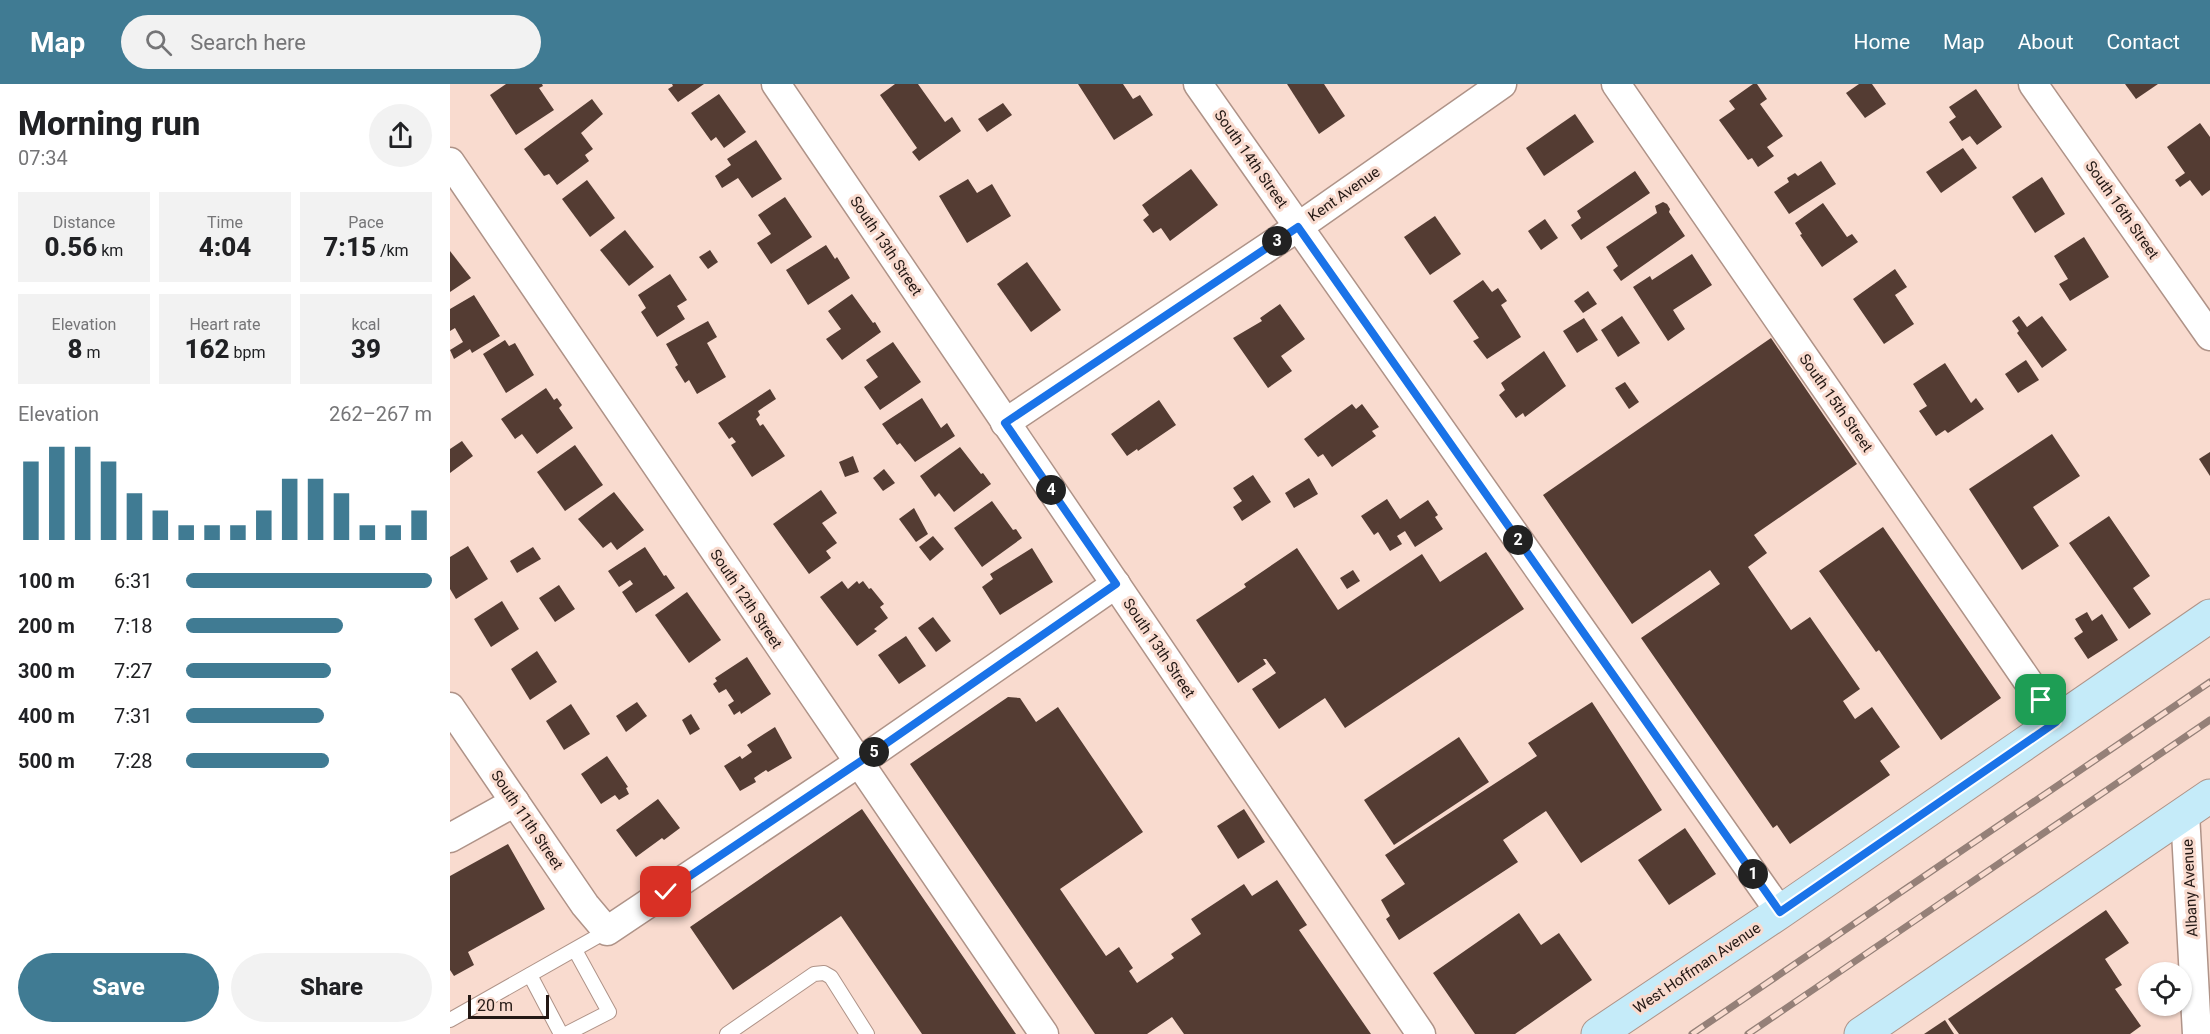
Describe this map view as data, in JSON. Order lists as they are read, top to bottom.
{
  "streets": {
    "main road": ["West Hoffman Avenue"],
    "street": [
      "South 14th Street",
      "Kent Avenue",
      "South 16th Street",
      "South 13th Street",
      "South 15th Street",
      "South 12th Street",
      "South 11th Street",
      "Albany Avenue"
    ]
  },
  "crossings": [
    ["South 14th Street", "Kent Avenue"],
    ["South 14th Street", "West Hoffman Avenue"],
    ["Kent Avenue", "South 13th Street"],
    ["South 15th Street", "West Hoffman Avenue"]
  ],
  "scale_bar": "20 m",
  "page": {
    "header": "Map",
    "search": "Search here",
    "nav": [
      "Home",
      "Map",
      "About",
      "Contact"
    ],
    "heading": ["Morning run", "07:34"],
    "stats": [
      ["Distance", "0.56 km"],
      ["Time", "4:04"],
      ["Pace", "7:15 /km"],
      ["Elevation", "8 m"],
      ["Heart rate", "162 bpm"],
      ["kcal", "39"]
    ],
    "pins": [
      "3",
      "4",
      "2",
      "5",
      "1"
    ],
    "chart": ["Elevation", "262–267 m"],
    "list": [
      {
        "name": "100 m",
        "note": "6:31"
      },
      {
        "name": "200 m",
        "note": "7:18"
      },
      {
        "name": "300 m",
        "note": "7:27"
      },
      {
        "name": "400 m",
        "note": "7:31"
      },
      {
        "name": "500 m",
        "note": "7:28"
      }
    ],
    "buttons": ["Save", "Share"],
    "scale": "20 m"
  }
}
